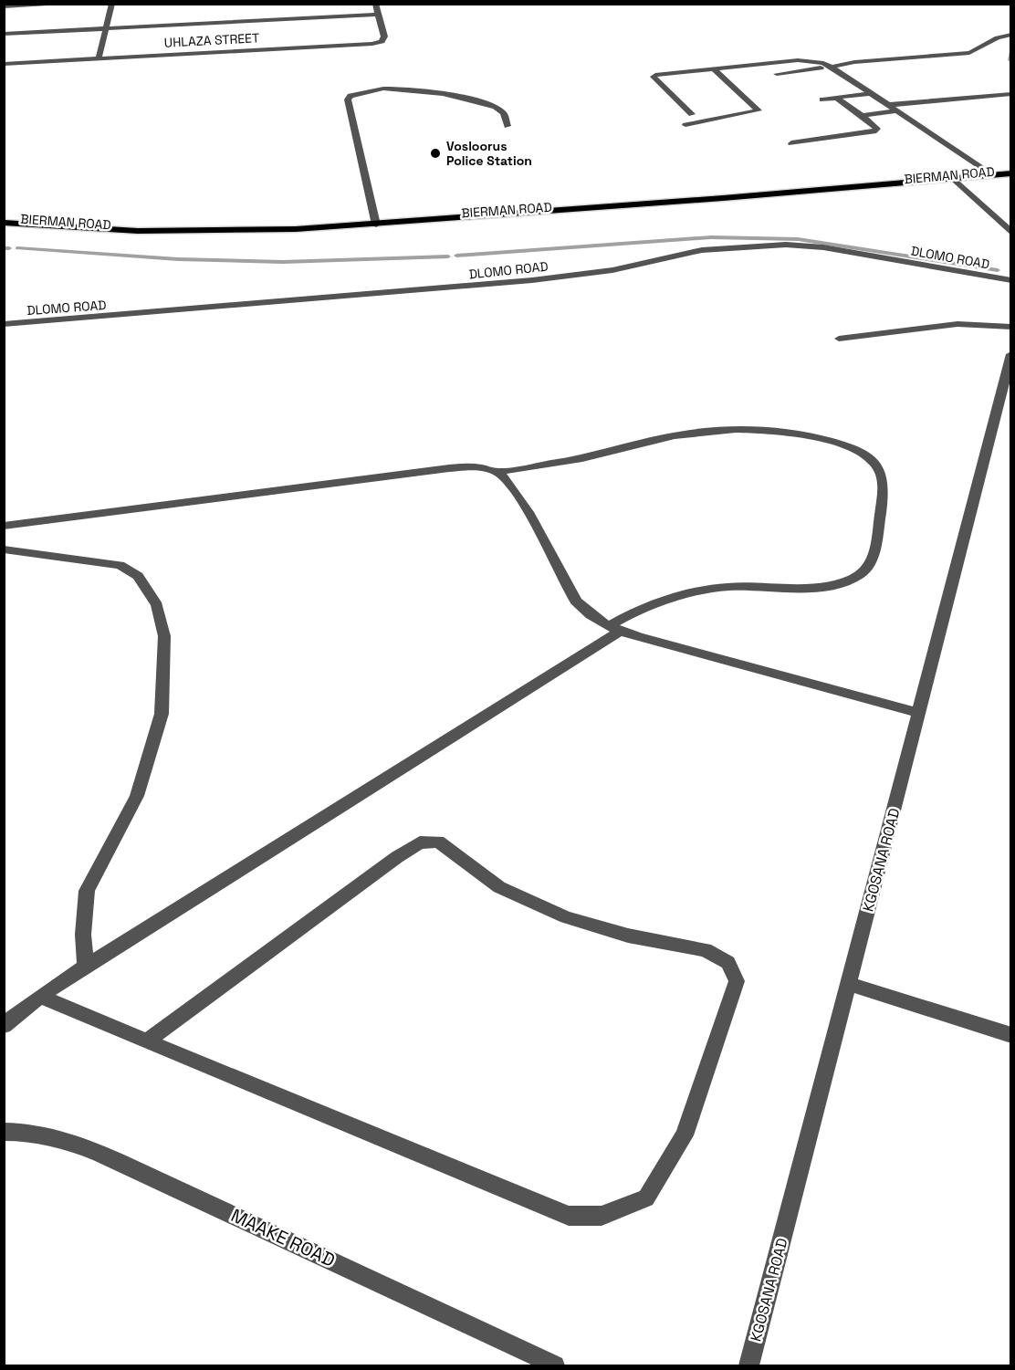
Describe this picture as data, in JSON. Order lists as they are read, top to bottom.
{
  "streets": {
    "main road": ["BIERMAN ROAD"],
    "street": [
      "UHLAZA STREET",
      "DLOMO ROAD",
      "KGOSANA ROAD",
      "MAAKE ROAD"
    ]
  },
  "places": ["Vosloorus Police Station"]
}
